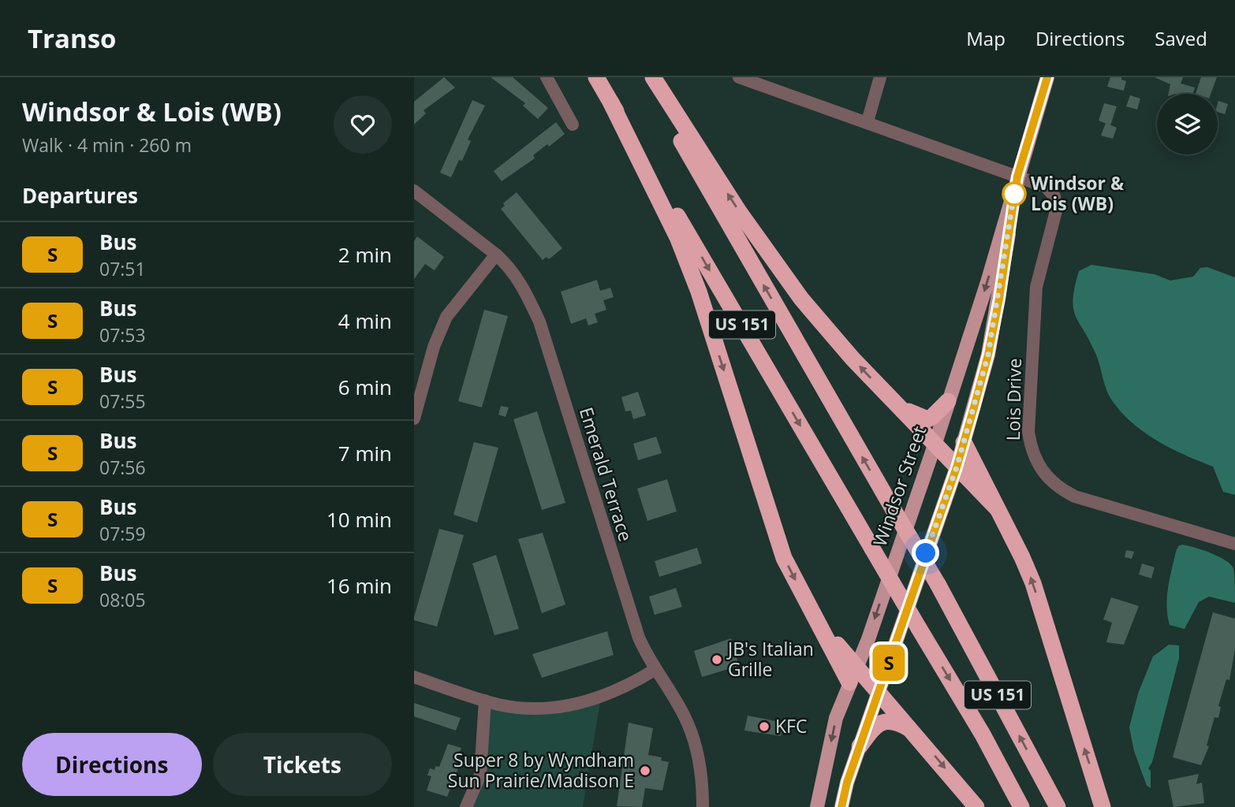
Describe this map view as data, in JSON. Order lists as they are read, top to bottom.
{
  "streets": {
    "highway": ["US 151"],
    "main road": ["Windsor Street"],
    "street": ["Lois Drive", "Emerald Terrace"]
  },
  "crossings": [
    ["Lois Drive", "Windsor Street"]
  ],
  "places": [
    "Windsor & Lois (WB)",
    "JB's Italian Grille",
    "KFC",
    "Super 8 by Wyndham Sun Prairie/Madison E"
  ],
  "lines": ["bus line S"],
  "page": {
    "header": "Transo",
    "nav": ["Map", "Directions", "Saved"],
    "heading": [
      ["Windsor & Lois (WB)", "Walk · 4 min · 260 m"],
      "Departures"
    ],
    "on_map": "S",
    "list": [
      {
        "mark": "S",
        "name": "Bus",
        "note": "07:51",
        "value": "2 min"
      },
      {
        "mark": "S",
        "name": "Bus",
        "note": "07:53",
        "value": "4 min"
      },
      {
        "mark": "S",
        "name": "Bus",
        "note": "07:55",
        "value": "6 min"
      },
      {
        "mark": "S",
        "name": "Bus",
        "note": "07:56",
        "value": "7 min"
      },
      {
        "mark": "S",
        "name": "Bus",
        "note": "07:59",
        "value": "10 min"
      },
      {
        "mark": "S",
        "name": "Bus",
        "note": "08:05",
        "value": "16 min"
      }
    ],
    "buttons": ["Directions", "Tickets"]
  }
}
